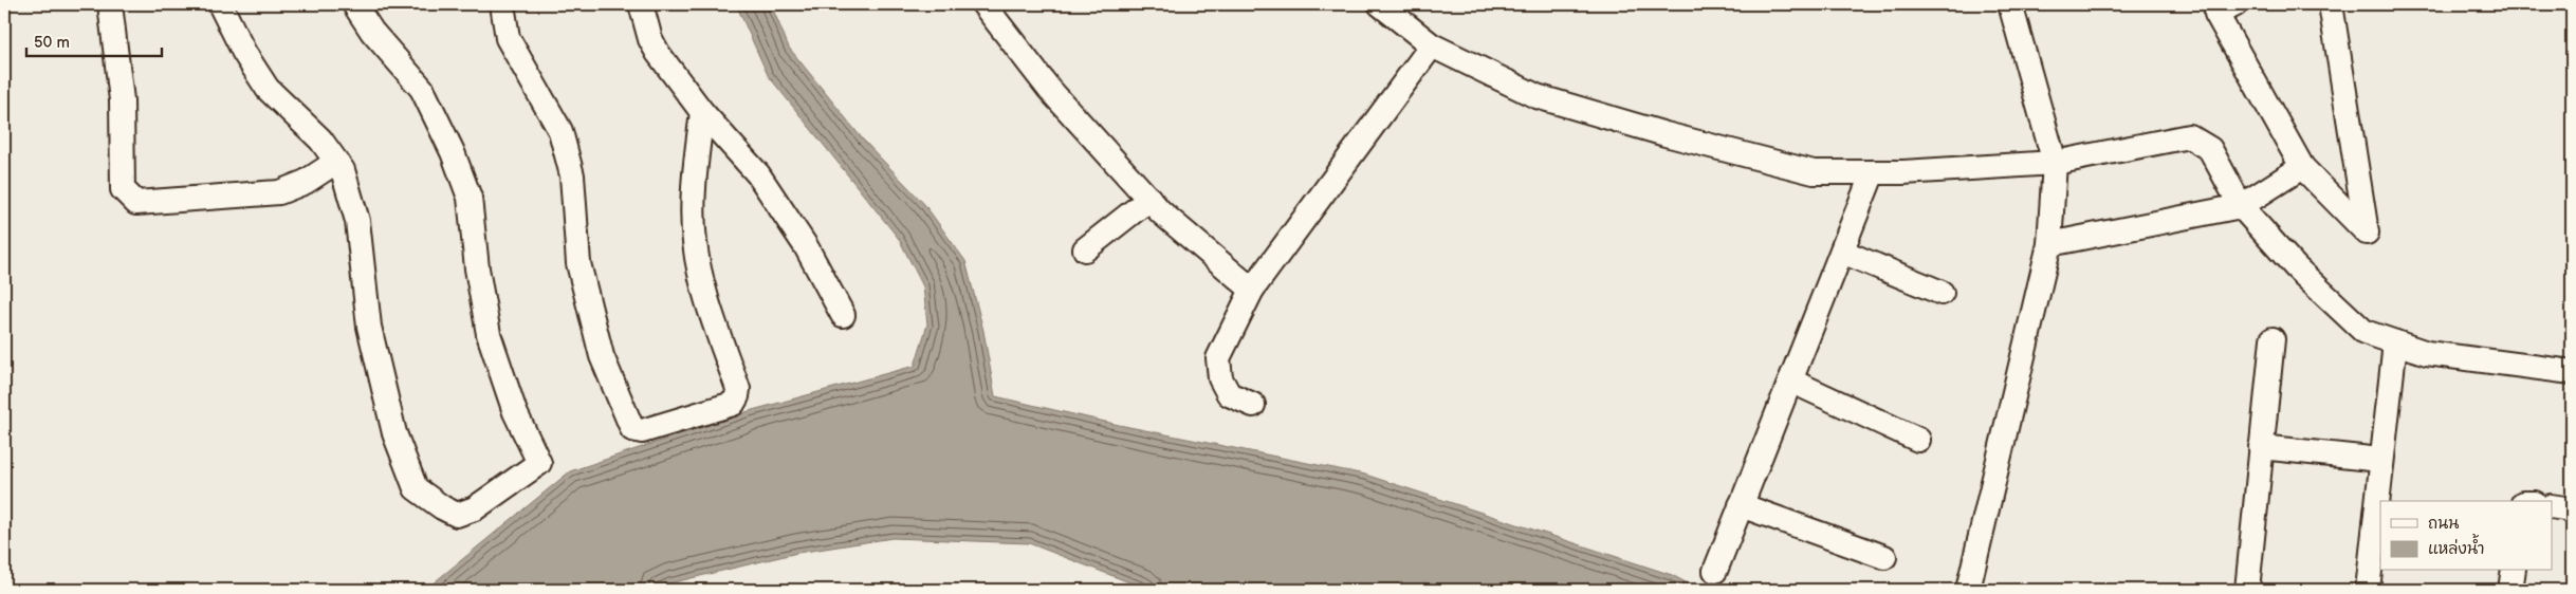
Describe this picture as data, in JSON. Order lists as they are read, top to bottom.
{
  "legend": ["ถนน", "แหล่งน้ำ"],
  "scale_bar": "50 m"
}
